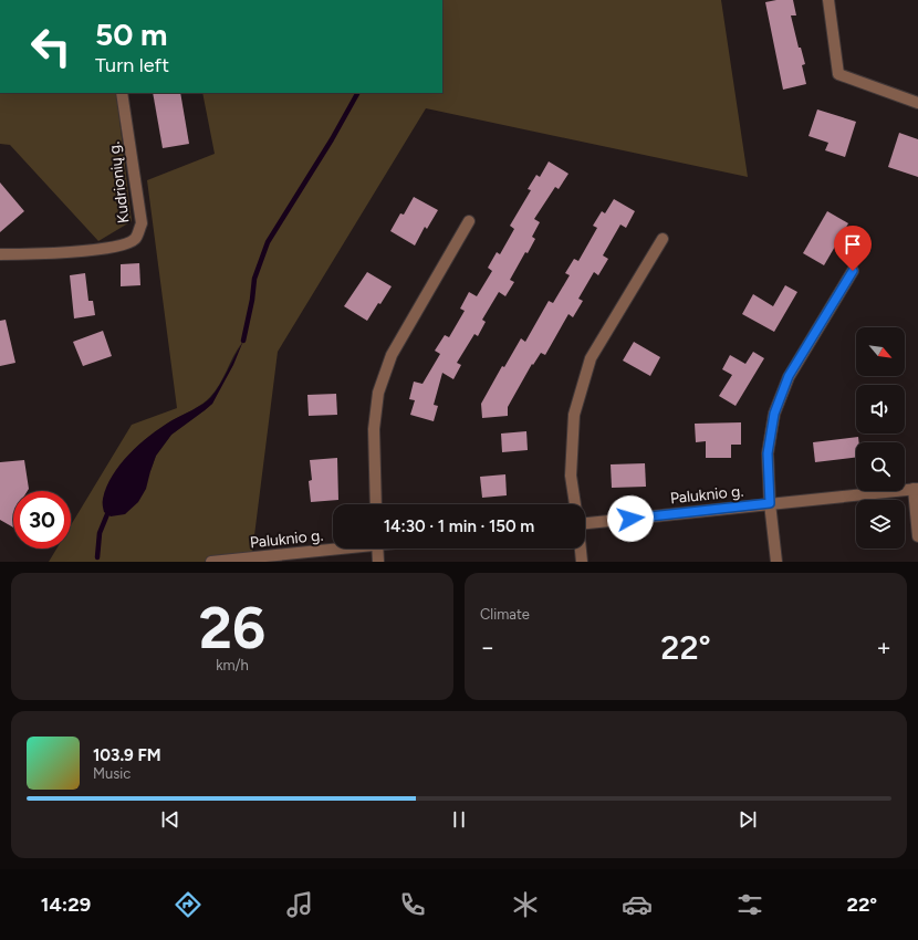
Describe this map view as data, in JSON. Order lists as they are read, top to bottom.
{
  "streets": {
    "street": ["Kudrionių g.", "Paluknio g."]
  },
  "north": "bottom right",
  "page": {
    "turn": ["50 m", "Turn left"],
    "limit": "30",
    "trip": "14:30 · 1 min · 150 m",
    "tile": [
      ["26", "km/h"],
      "Climate"
    ],
    "heat": ["−", "22°", "+"],
    "song": ["103.9 FM", "Music"],
    "tabs": ["14:29", "22°"]
  }
}
